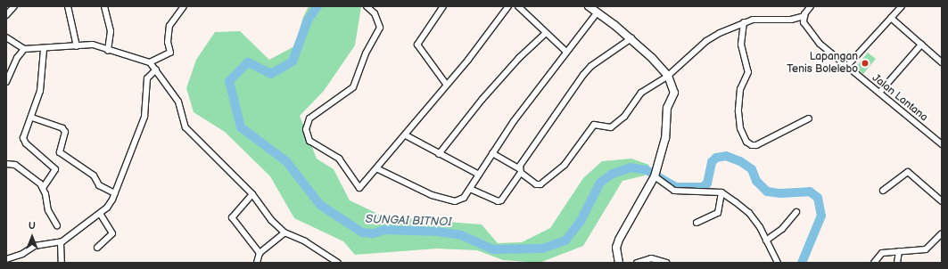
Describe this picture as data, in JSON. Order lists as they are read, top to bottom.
{
  "streets": {
    "street": ["Jalan Lantana"]
  },
  "water": ["SUNGAI BITNOI"],
  "places": ["Lapangan Tenis Bolelebo"],
  "north": "top"
}
